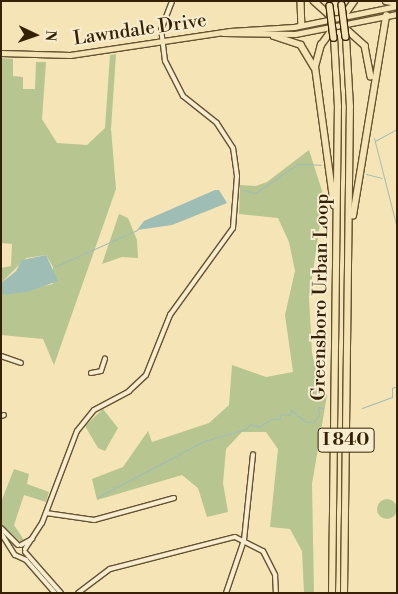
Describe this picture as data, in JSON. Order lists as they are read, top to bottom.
{
  "streets": {
    "highway": ["Greensboro Urban Loop", "I 840"],
    "main road": ["Lawndale Drive"]
  },
  "north": "right"
}
